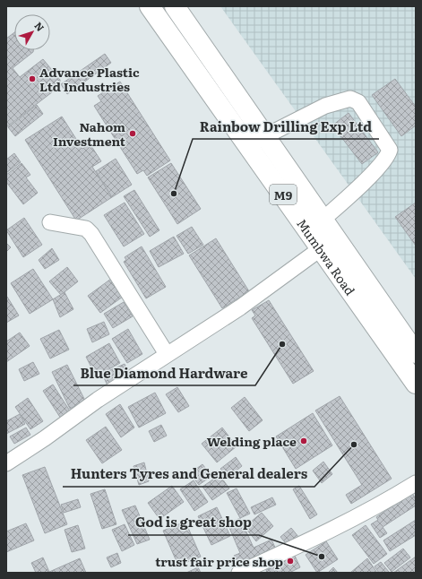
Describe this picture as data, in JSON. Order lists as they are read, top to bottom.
{
  "streets": {
    "main road": ["M9", "Mumbwa Road"]
  },
  "places": [
    "Advance Plastic Ltd Industries",
    "Nahom Investment",
    "Rainbow Drilling Exp Ltd",
    "Blue Diamond Hardware",
    "Welding place",
    "Hunters Tyres and General dealers",
    "God is great shop",
    "trust fair price shop"
  ],
  "north": "top right"
}
